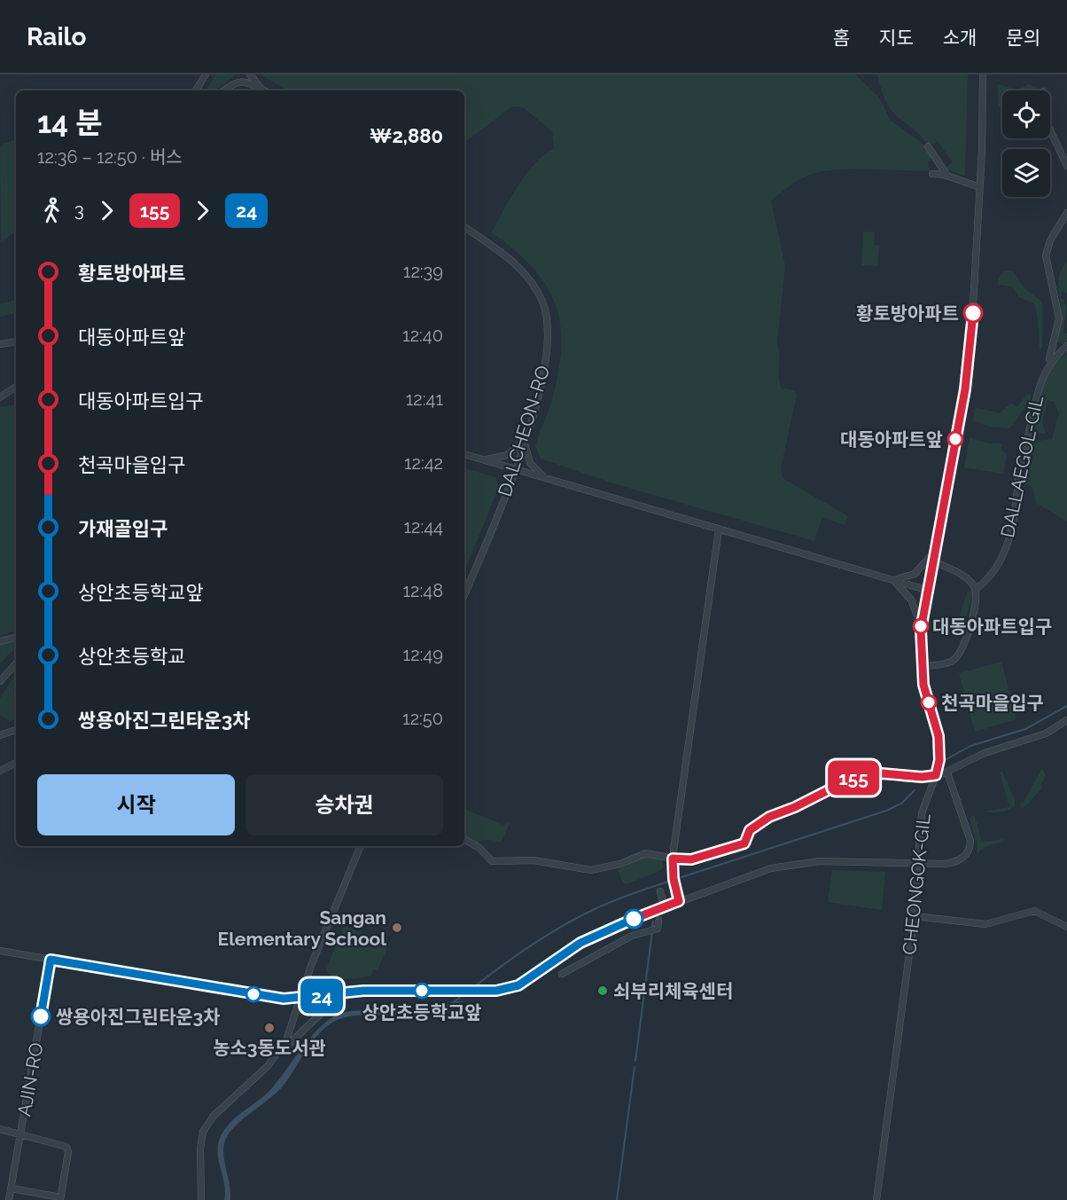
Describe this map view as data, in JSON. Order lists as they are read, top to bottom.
{
  "streets": {
    "street": [
      "DALCHEON-RO",
      "DALLAEGOL-GIL",
      "CHEONGOK-GIL",
      "AJIN-RO"
    ]
  },
  "places": [
    "황토방아파트",
    "대동아파트앞",
    "대동아파트입구",
    "천곡마을입구",
    "Sangan Elementary School",
    "상안초등학교앞",
    "쇠부리체육센터",
    "쌍용아진그린타운3차",
    "농소3동도서관"
  ],
  "lines": ["bus line 155", "bus line 24"],
  "page": {
    "header": "Railo",
    "nav": [
      "홈",
      "지도",
      "소개",
      "문의"
    ],
    "on_map": ["155", "24"],
    "heading": ["14 분", "12:36 – 12:50 · 버스", "₩2,880"],
    "legs": ["3", "155", "24"],
    "list": [
      {
        "name": "황토방아파트",
        "value": "12:39"
      },
      {
        "name": "대동아파트앞",
        "value": "12:40"
      },
      {
        "name": "대동아파트입구",
        "value": "12:41"
      },
      {
        "name": "천곡마을입구",
        "value": "12:42"
      },
      {
        "name": "가재골입구",
        "value": "12:44"
      },
      {
        "name": "상안초등학교앞",
        "value": "12:48"
      },
      {
        "name": "상안초등학교",
        "value": "12:49"
      },
      {
        "name": "쌍용아진그린타운3차",
        "value": "12:50"
      }
    ],
    "buttons": ["시작", "승차권"]
  }
}
